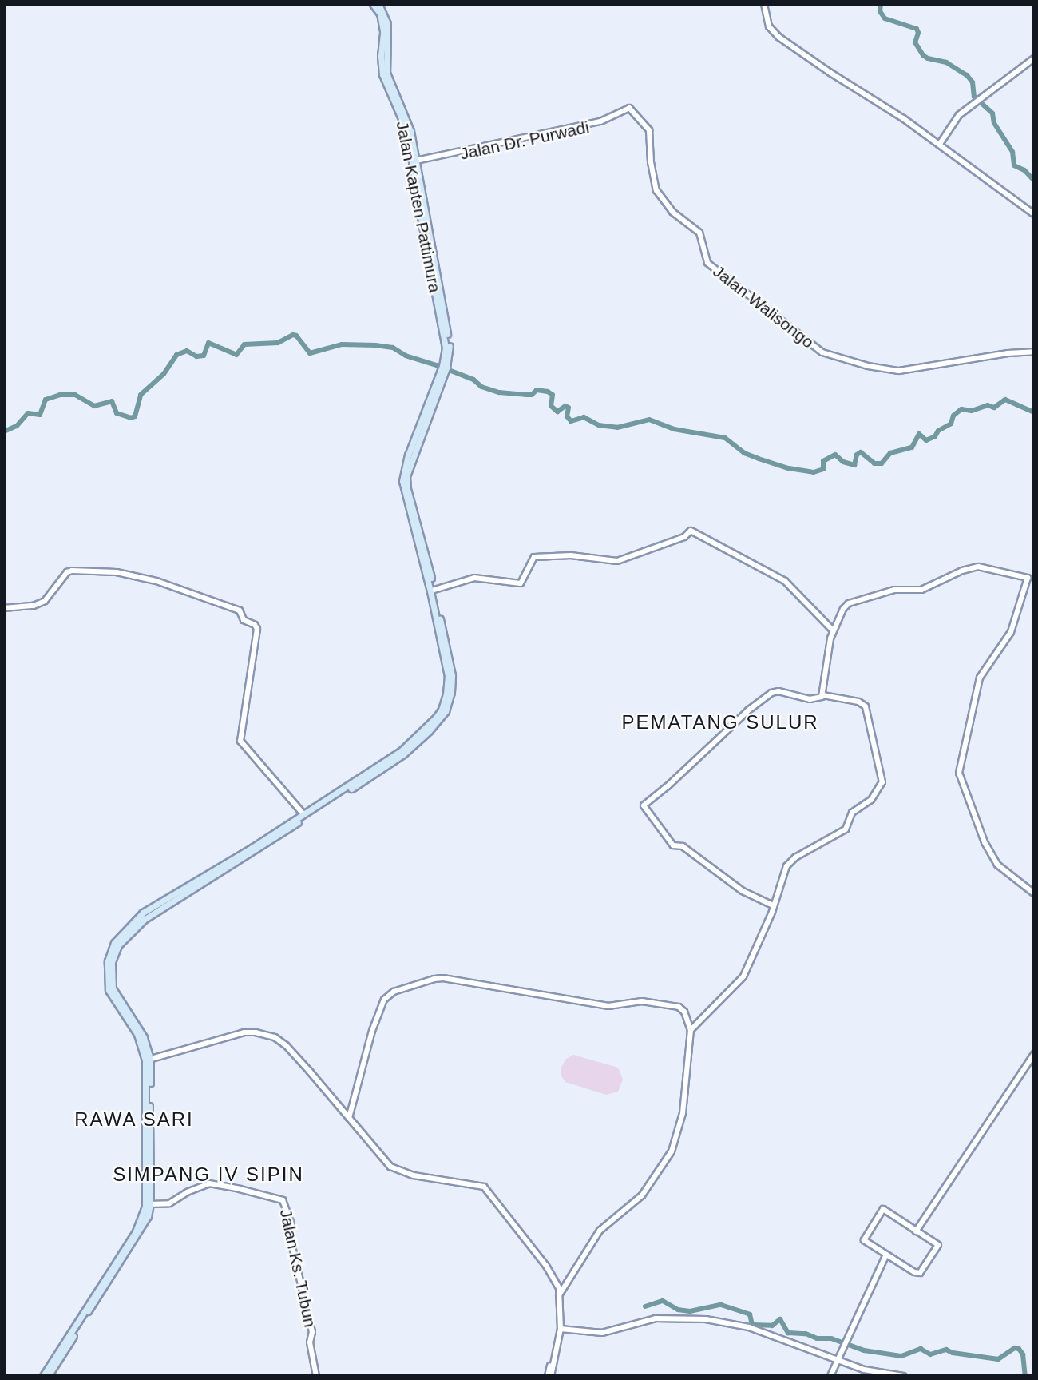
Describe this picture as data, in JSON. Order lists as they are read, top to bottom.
{
  "streets": {
    "main road": ["Jalan Kapten Pattimura"],
    "street": ["Jalan Dr. Purwadi", "Jalan Walisongo", "Jalan Ks. Tubun"]
  },
  "crossings": [
    ["Jalan Dr. Purwadi", "Jalan Kapten Pattimura"],
    ["Jalan Dr. Purwadi", "Jalan Walisongo"]
  ],
  "districts": ["PEMATANG SULUR", "RAWA SARI", "SIMPANG IV SIPIN"]
}
